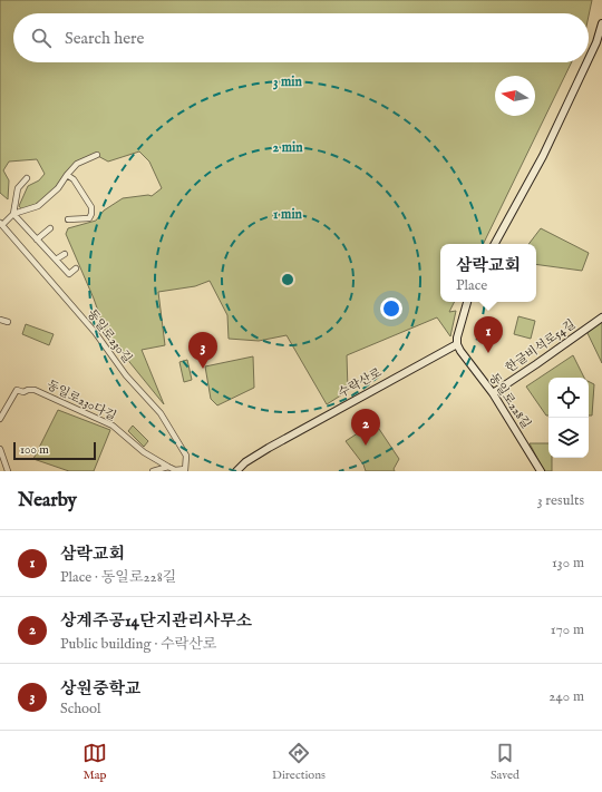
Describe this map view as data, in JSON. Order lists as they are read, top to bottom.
{
  "streets": {
    "street": [
      "동일로230길",
      "한글비석로54길",
      "수락산로",
      "동일로230다길",
      "동일로228길"
    ]
  },
  "crossings": [
    ["동일로230길", "동일로230다길"],
    ["한글비석로54길", "동일로228길"],
    ["수락산로", "동일로228길"]
  ],
  "scale_bar": "100 m",
  "north": "left",
  "page": {
    "search": "Search here",
    "popup": ["삼락교회", "Place"],
    "pins": ["1", "3", "2"],
    "scale": "100 m",
    "heading": ["Nearby", "3 results"],
    "list": [
      {
        "mark": "1",
        "name": "삼락교회",
        "note": "Place · 동일로228길",
        "value": "130 m"
      },
      {
        "mark": "2",
        "name": "상계주공14단지관리사무소",
        "note": "Public building · 수락산로",
        "value": "170 m"
      },
      {
        "mark": "3",
        "name": "상원중학교",
        "note": "School",
        "value": "240 m"
      }
    ],
    "nav": ["Map", "Directions", "Saved"]
  },
  "rings": ["3 min", "2 min", "1 min"]
}
